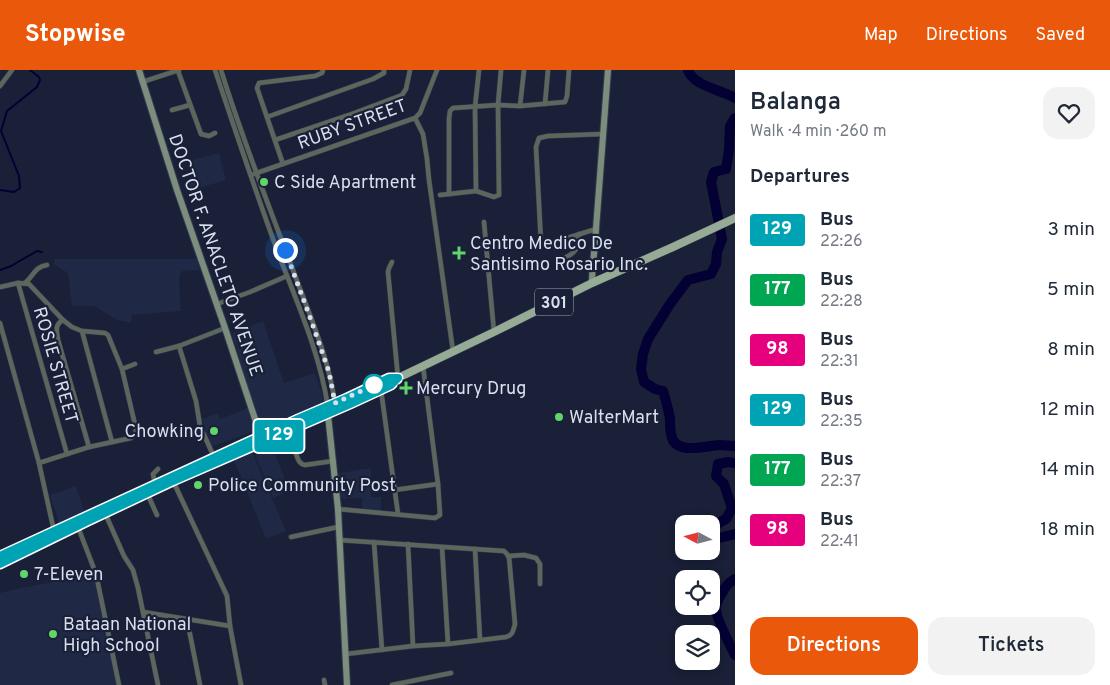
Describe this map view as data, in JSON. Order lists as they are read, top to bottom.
{
  "streets": {
    "main road": ["301"],
    "street": ["RUBY STREET", "DOCTOR F. ANACLETO AVENUE", "ROSIE STREET"]
  },
  "crossings": [
    ["DOCTOR F. ANACLETO AVENUE", "301"]
  ],
  "places": {
    "other": [
      "C Side Apartment",
      "WalterMart",
      "Chowking",
      "Police Community Post",
      "7-Eleven",
      "Bataan National High School"
    ],
    "health": ["Centro Medico De Santisimo Rosario Inc.", "Mercury Drug"]
  },
  "lines": ["bus line 129"],
  "north": "left",
  "page": {
    "header": "Stopwise",
    "nav": ["Map", "Directions", "Saved"],
    "on_map": "129",
    "heading": [
      ["Balanga", "Walk · 4 min · 260 m"],
      "Departures"
    ],
    "list": [
      {
        "mark": "129",
        "name": "Bus",
        "note": "22:26",
        "value": "3 min"
      },
      {
        "mark": "177",
        "name": "Bus",
        "note": "22:28",
        "value": "5 min"
      },
      {
        "mark": "98",
        "name": "Bus",
        "note": "22:31",
        "value": "8 min"
      },
      {
        "mark": "129",
        "name": "Bus",
        "note": "22:35",
        "value": "12 min"
      },
      {
        "mark": "177",
        "name": "Bus",
        "note": "22:37",
        "value": "14 min"
      },
      {
        "mark": "98",
        "name": "Bus",
        "note": "22:41",
        "value": "18 min"
      }
    ],
    "buttons": ["Directions", "Tickets"]
  }
}
